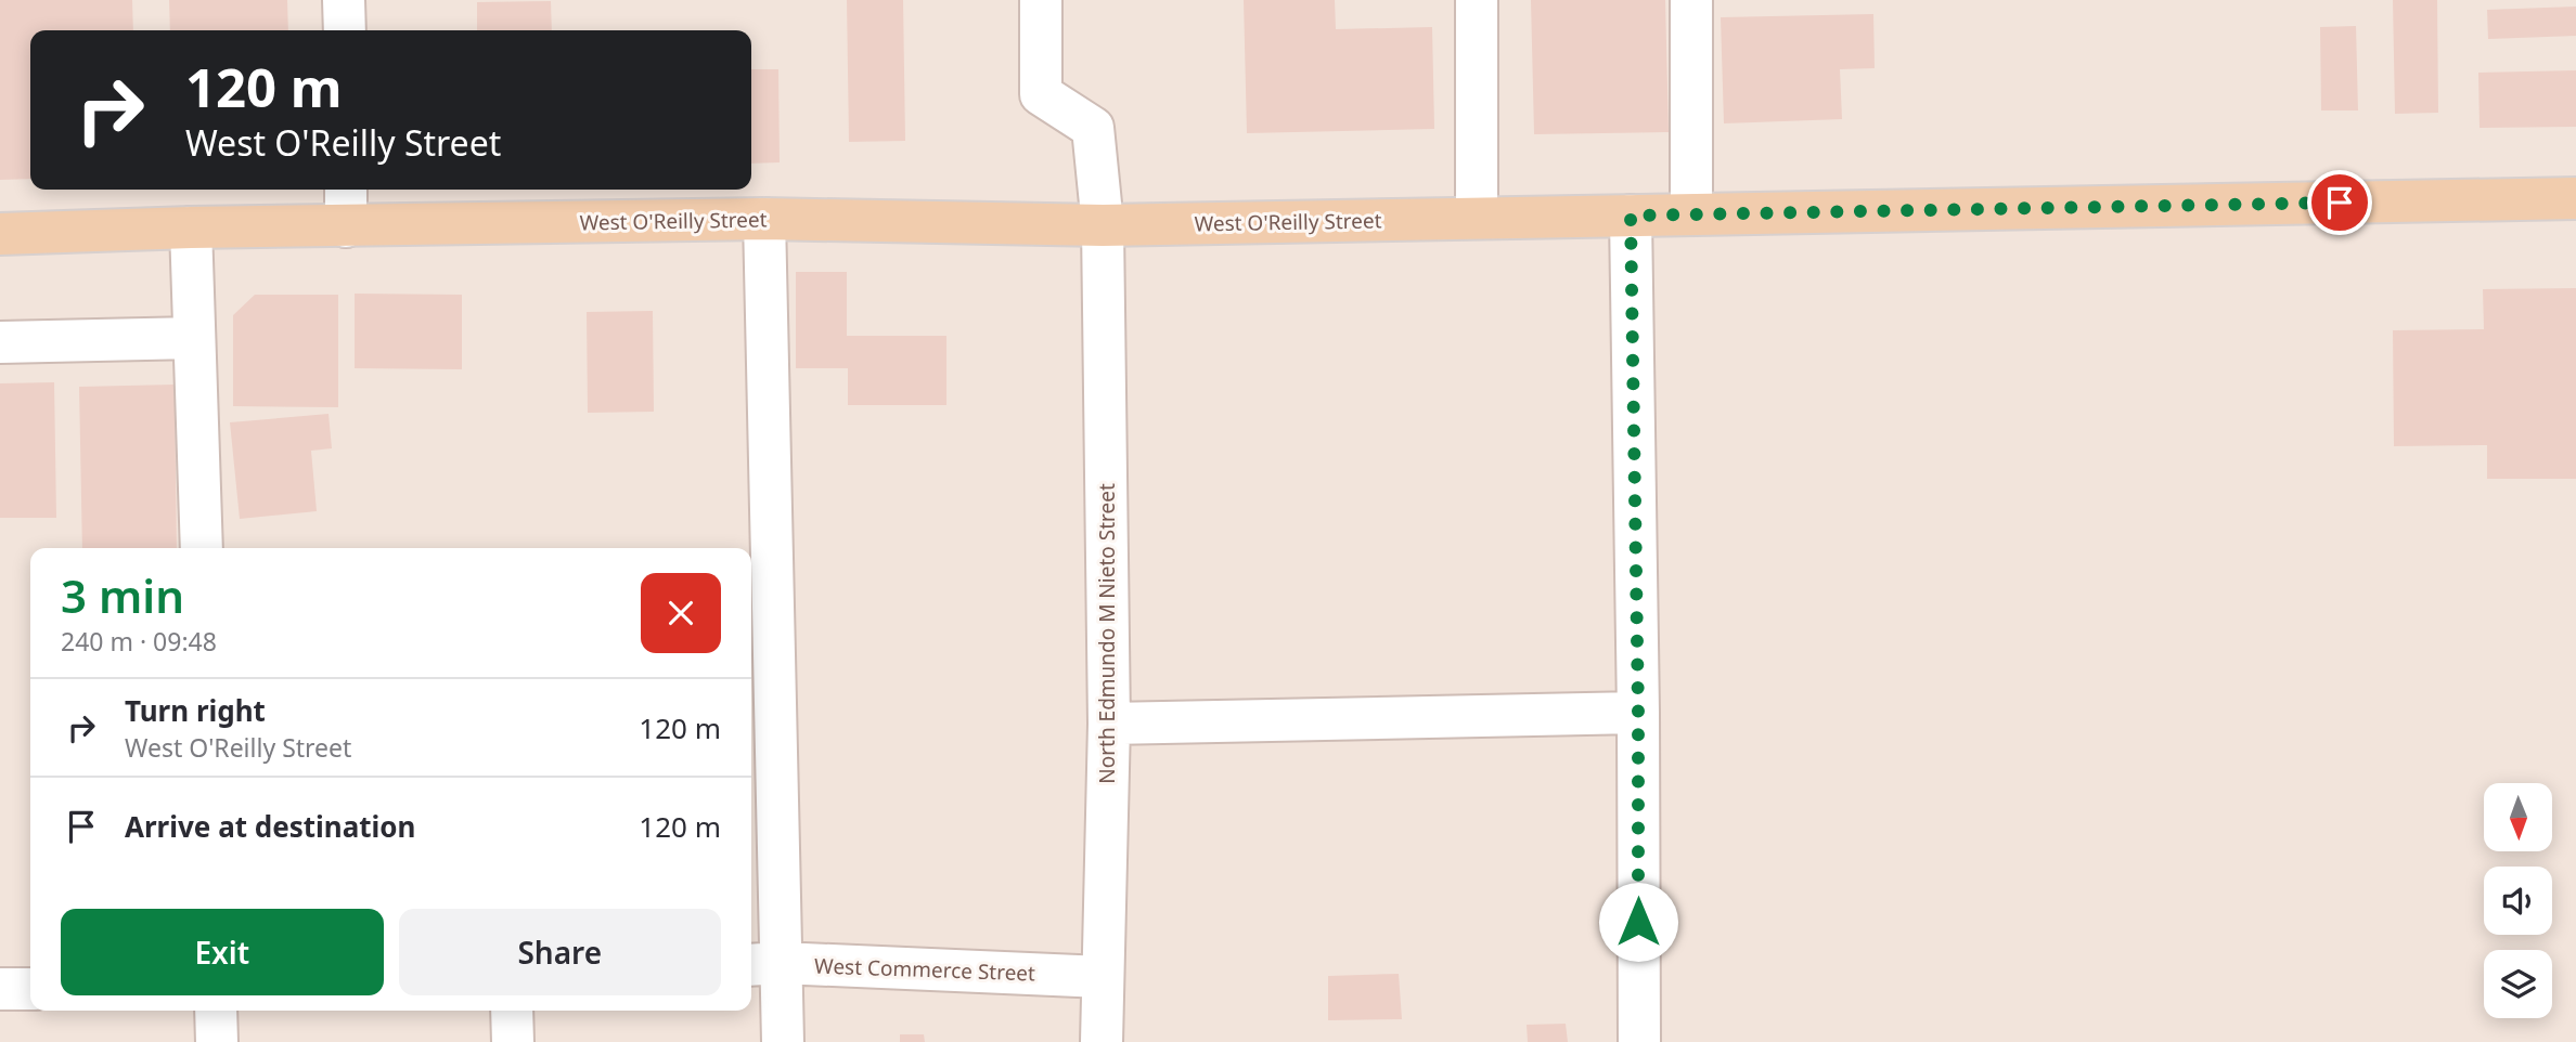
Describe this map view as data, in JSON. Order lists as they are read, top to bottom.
{
  "streets": {
    "main road": ["West O'Reilly Street"],
    "street": ["North Edmundo M Nieto Street", "West Commerce Street"]
  },
  "crossings": [
    ["West O'Reilly Street", "North Edmundo M Nieto Street"],
    ["North Edmundo M Nieto Street", "West Commerce Street"]
  ],
  "north": "bottom",
  "page": {
    "turn": ["120 m", "West O'Reilly Street"],
    "heading": ["3 min", "240 m · 09:48"],
    "list": [
      {
        "name": "Turn right",
        "note": "West O'Reilly Street",
        "value": "120 m"
      },
      {
        "name": "Arrive at destination",
        "value": "120 m"
      }
    ],
    "buttons": ["Exit", "Share"]
  }
}
